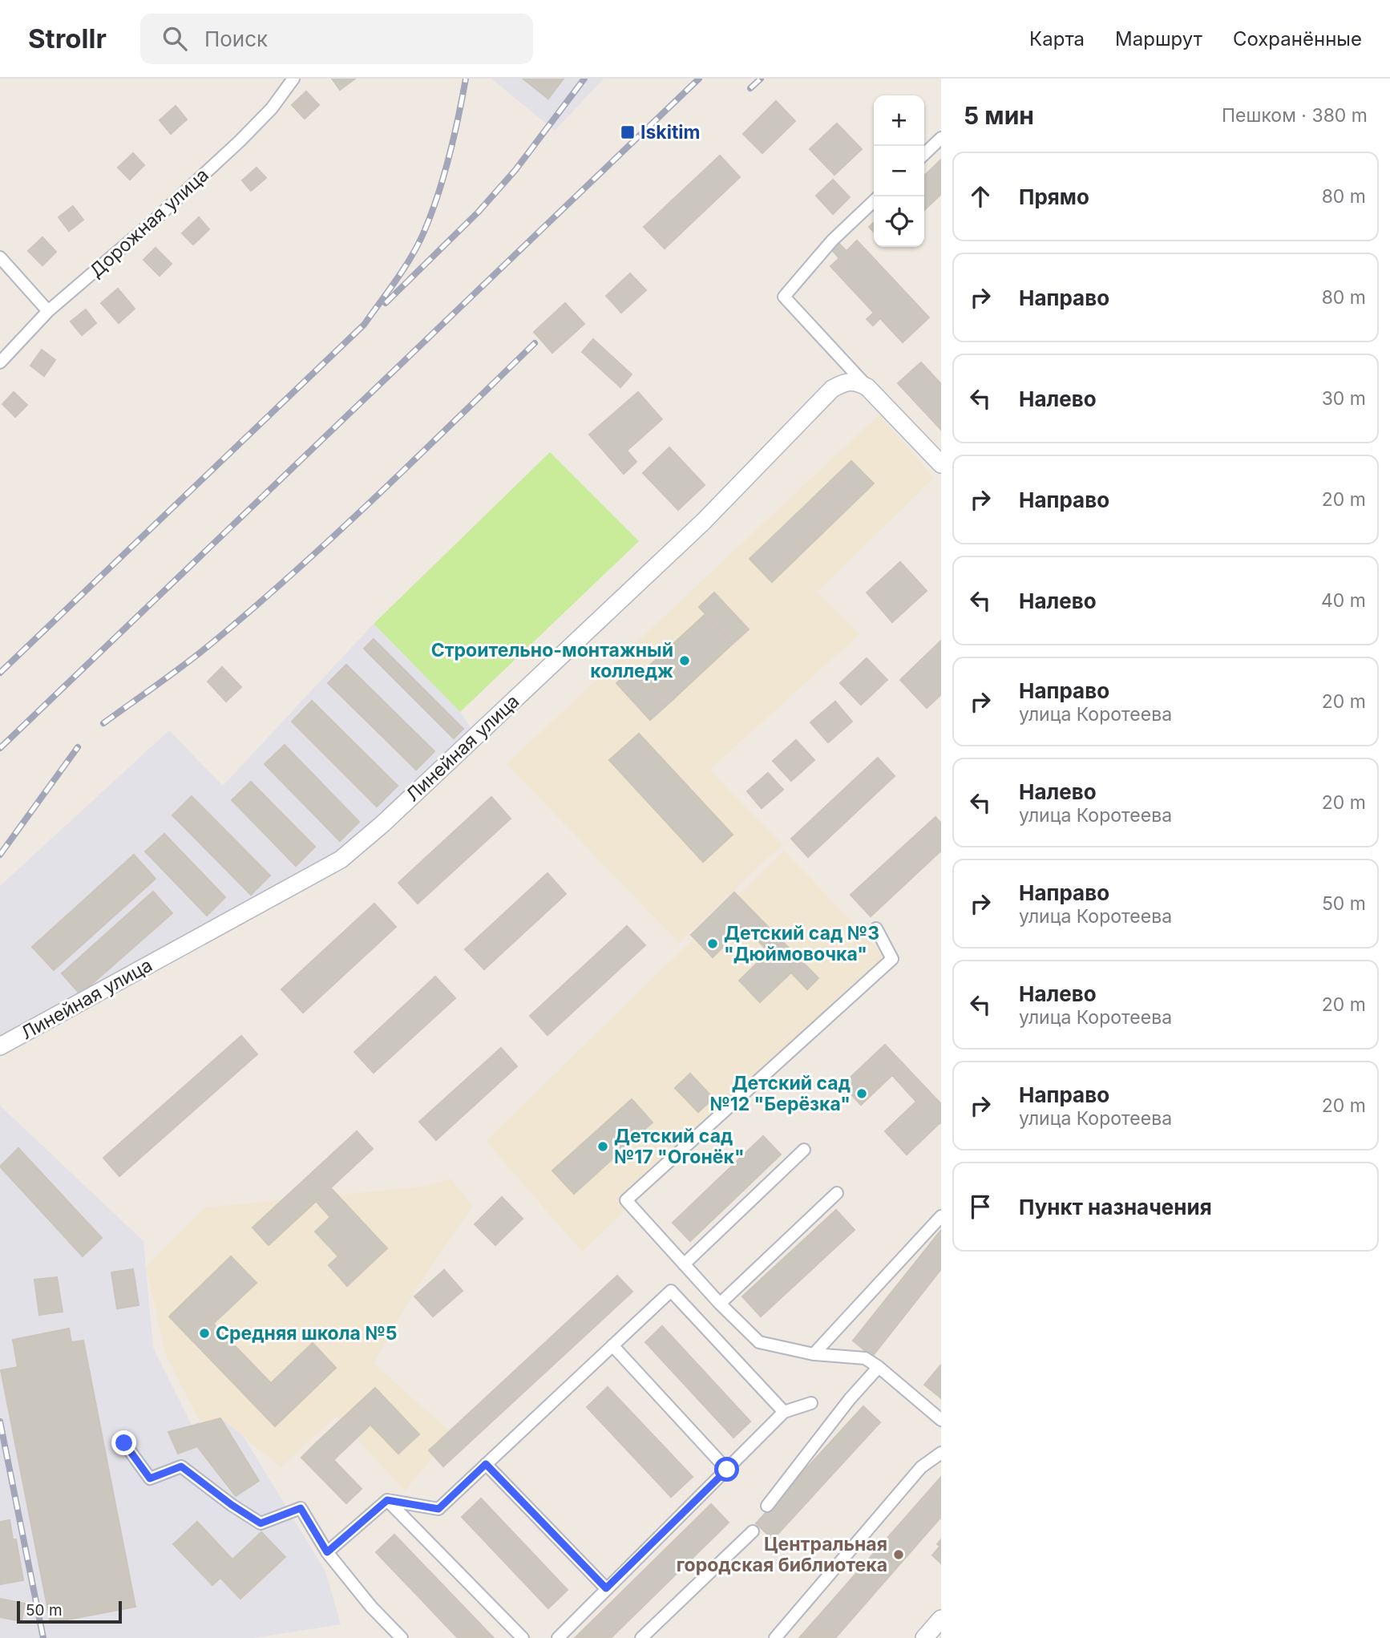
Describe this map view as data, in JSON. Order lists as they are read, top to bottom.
{
  "streets": {
    "main road": ["Линейная улица"],
    "street": ["Дорожная улица"]
  },
  "places": {
    "transit": ["Iskitim"],
    "other": [
      "Строительно-монтажный колледж",
      "Детский сад №3 \"Дюймовочка\"",
      "Детский сад №12 \"Берёзка\"",
      "Детский сад №17 \"Огонёк\"",
      "Средняя школа №5",
      "Центральная городская библиотека"
    ]
  },
  "scale_bar": "50 m",
  "page": {
    "header": "Strollr",
    "search": "Поиск",
    "nav": ["Карта", "Маршрут", "Сохранённые"],
    "heading": ["5 мин", "Пешком · 380 m"],
    "map_buttons": ["+", "−"],
    "list": [
      ["Прямо", "80 m"],
      ["Направо", "80 m"],
      ["Налево", "30 m"],
      ["Направо", "20 m"],
      ["Налево", "40 m"],
      ["Направо", "улица Коротеева", "20 m"],
      ["Налево", "улица Коротеева", "20 m"],
      ["Направо", "улица Коротеева", "50 m"],
      ["Налево", "улица Коротеева", "20 m"],
      ["Направо", "улица Коротеева", "20 m"],
      "Пункт назначения"
    ],
    "scale": "50 m"
  }
}
